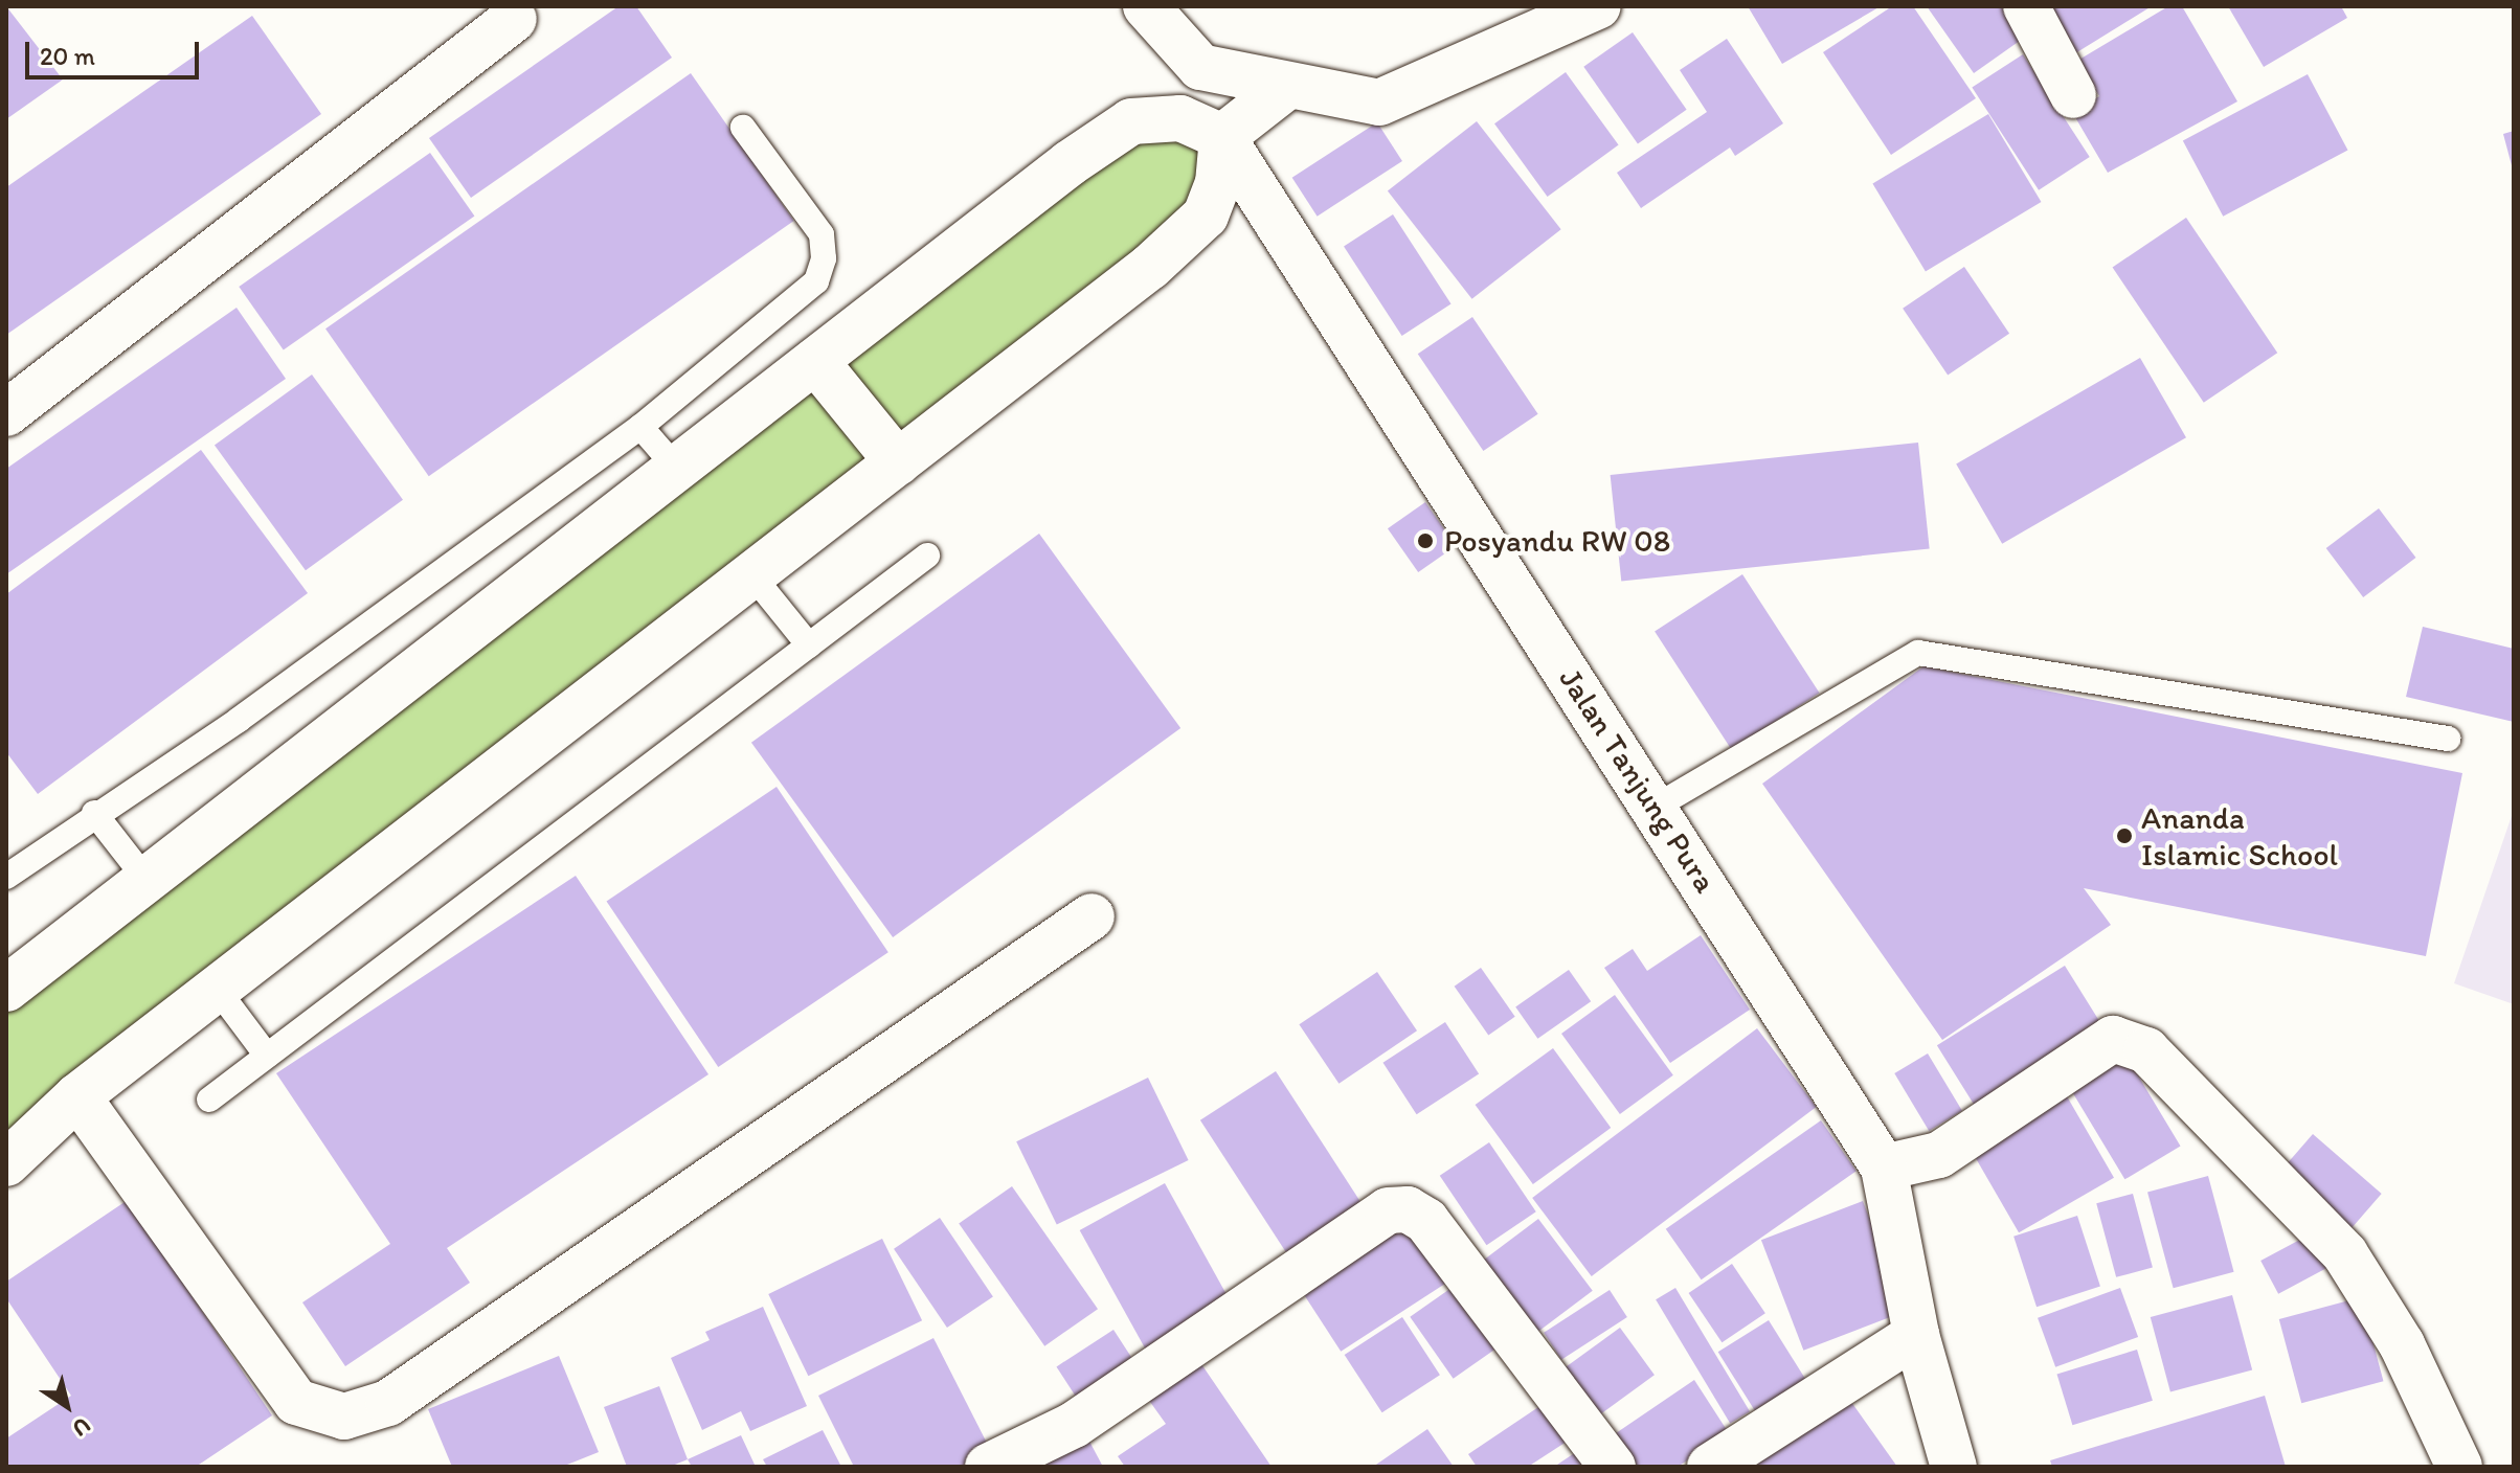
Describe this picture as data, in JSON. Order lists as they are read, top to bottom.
{
  "streets": {
    "street": ["Jalan Tanjung Pura"]
  },
  "places": ["Posyandu RW 08", "Ananda Islamic School"],
  "scale_bar": "20 m",
  "north": "bottom right"
}
